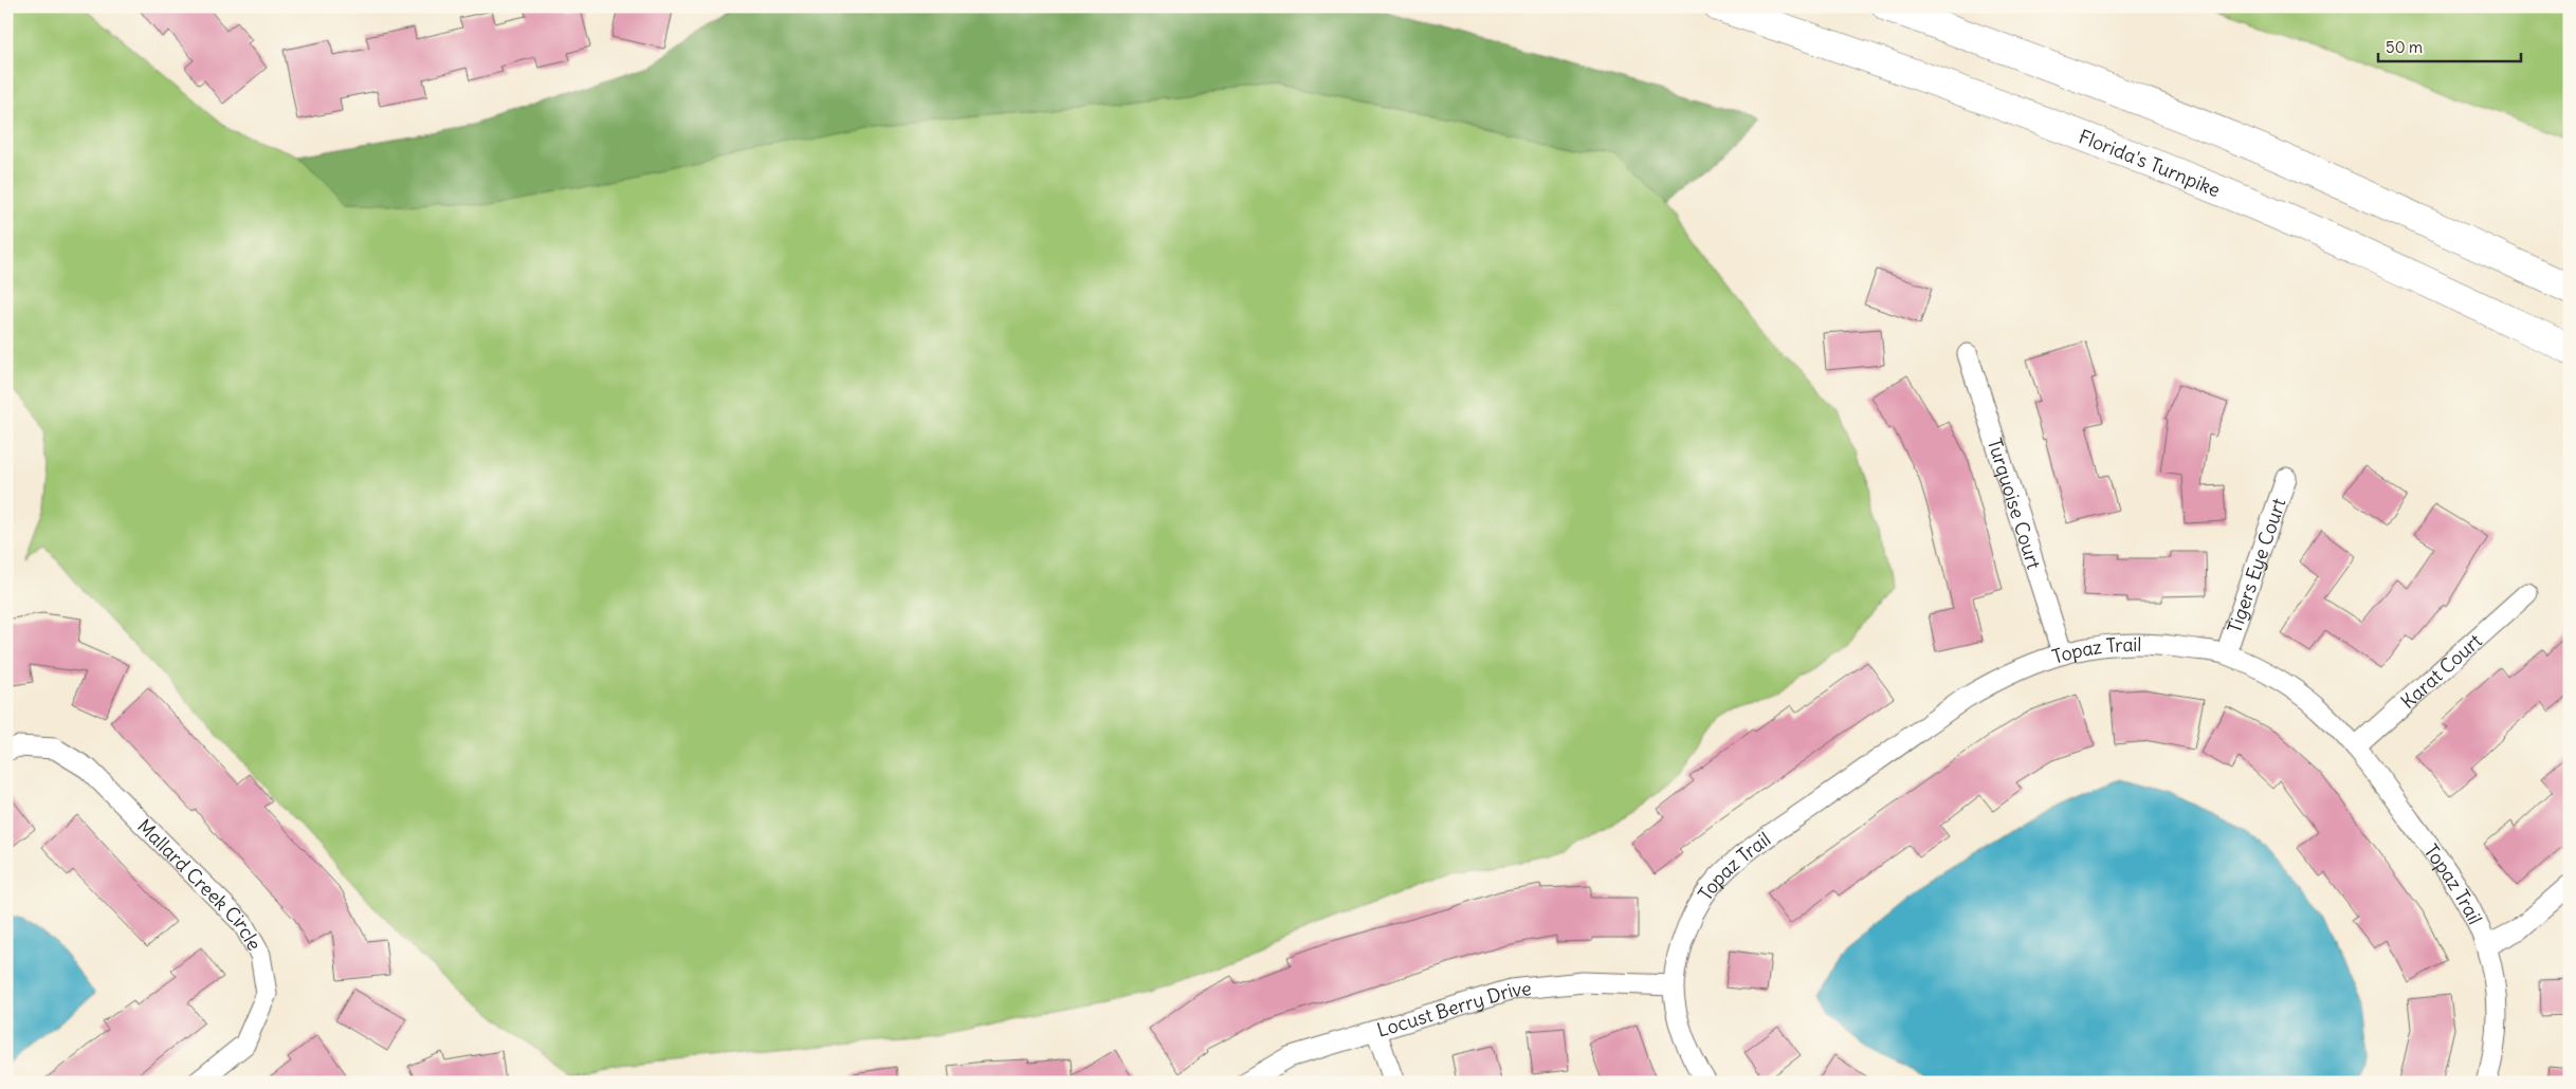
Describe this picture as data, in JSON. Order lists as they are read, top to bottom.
{
  "streets": {
    "highway": ["Florida's Turnpike"],
    "street": [
      "Turquoise Court",
      "Tigers Eye Court",
      "Topaz Trail",
      "Karat Court",
      "Mallard Creek Circle",
      "Locust Berry Drive"
    ]
  },
  "crossings": [
    ["Turquoise Court", "Topaz Trail"],
    ["Tigers Eye Court", "Topaz Trail"],
    ["Topaz Trail", "Karat Court"],
    ["Topaz Trail", "Locust Berry Drive"]
  ],
  "scale_bar": "50 m"
}
